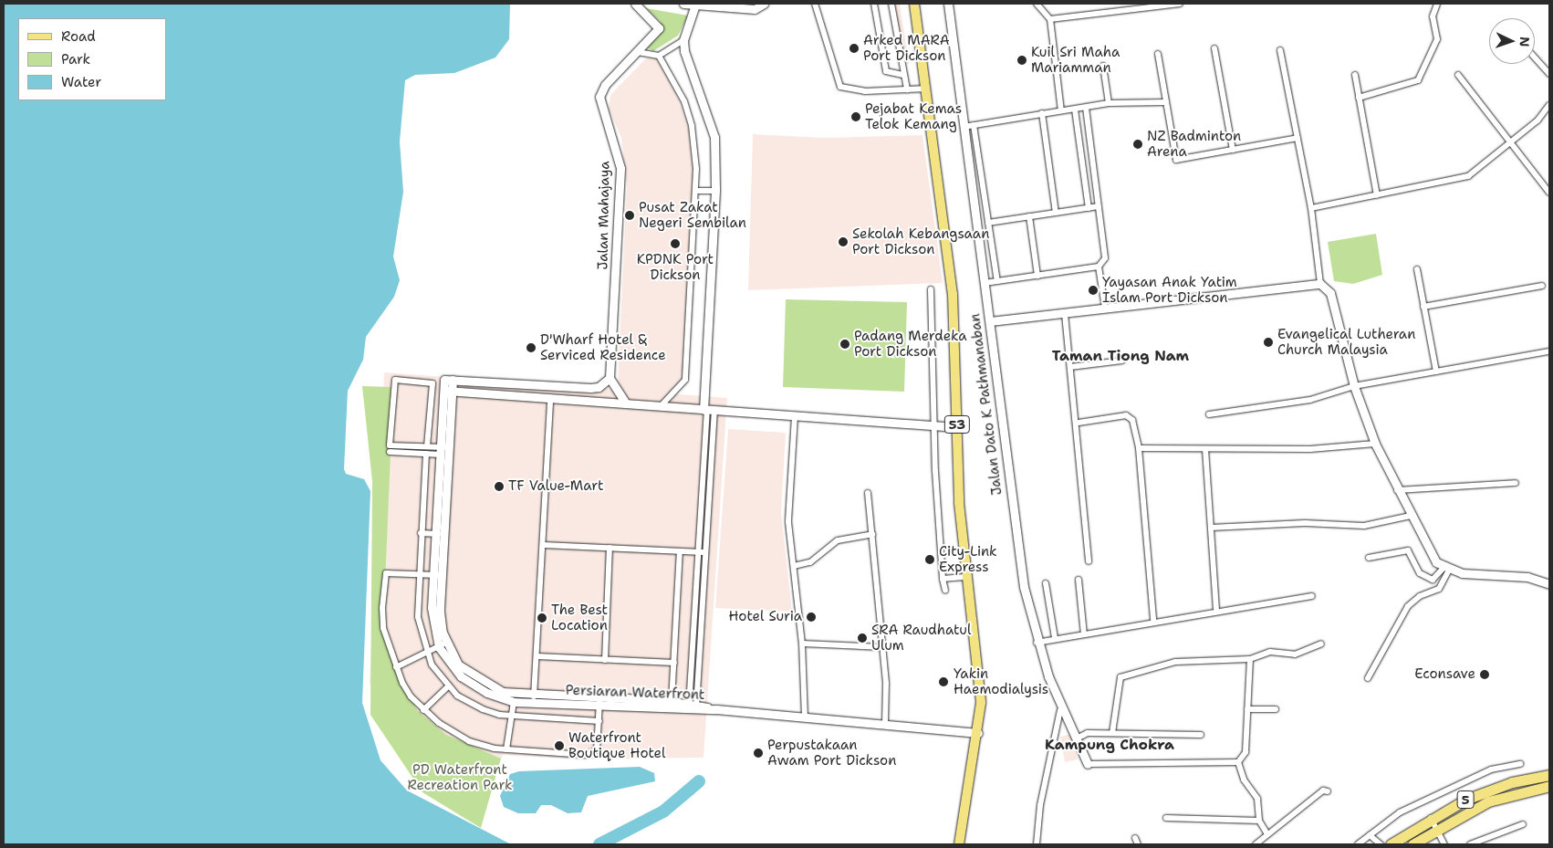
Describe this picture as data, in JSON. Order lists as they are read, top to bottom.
{
  "streets": {
    "highway": ["5"],
    "main road": ["53"],
    "street": ["Jalan Mahajaya", "Jalan Dato K Pathmanaban", "Persiaran Waterfront"]
  },
  "crossings": [
    ["53", "Persiaran Waterfront"]
  ],
  "districts": ["Taman Tiong Nam", "Kampung Chokra"],
  "parks": ["PD Waterfront Recreation Park"],
  "places": [
    "Arked MARA Port Dickson",
    "Kuil Sri Maha Mariamman",
    "Pejabat Kemas Telok Kemang",
    "NZ Badminton Arena",
    "Pusat Zakat Negeri Sembilan",
    "Sekolah Kebangsaan Port Dickson",
    "KPDNK Port Dickson",
    "Yayasan Anak Yatim Islam Port Dickson",
    "Evangelical Lutheran Church Malaysia",
    "Padang Merdeka Port Dickson",
    "D'Wharf Hotel & Serviced Residence",
    "TF Value-Mart",
    "City-Link Express",
    "Hotel Suria",
    "The Best Location",
    "SRA Raudhatul Ulum",
    "Econsave",
    "Yakin Haemodialysis",
    "Waterfront Boutique Hotel",
    "Perpustakaan Awam Port Dickson"
  ],
  "legend": ["Road", "Park", "Water"],
  "north": "right"
}
